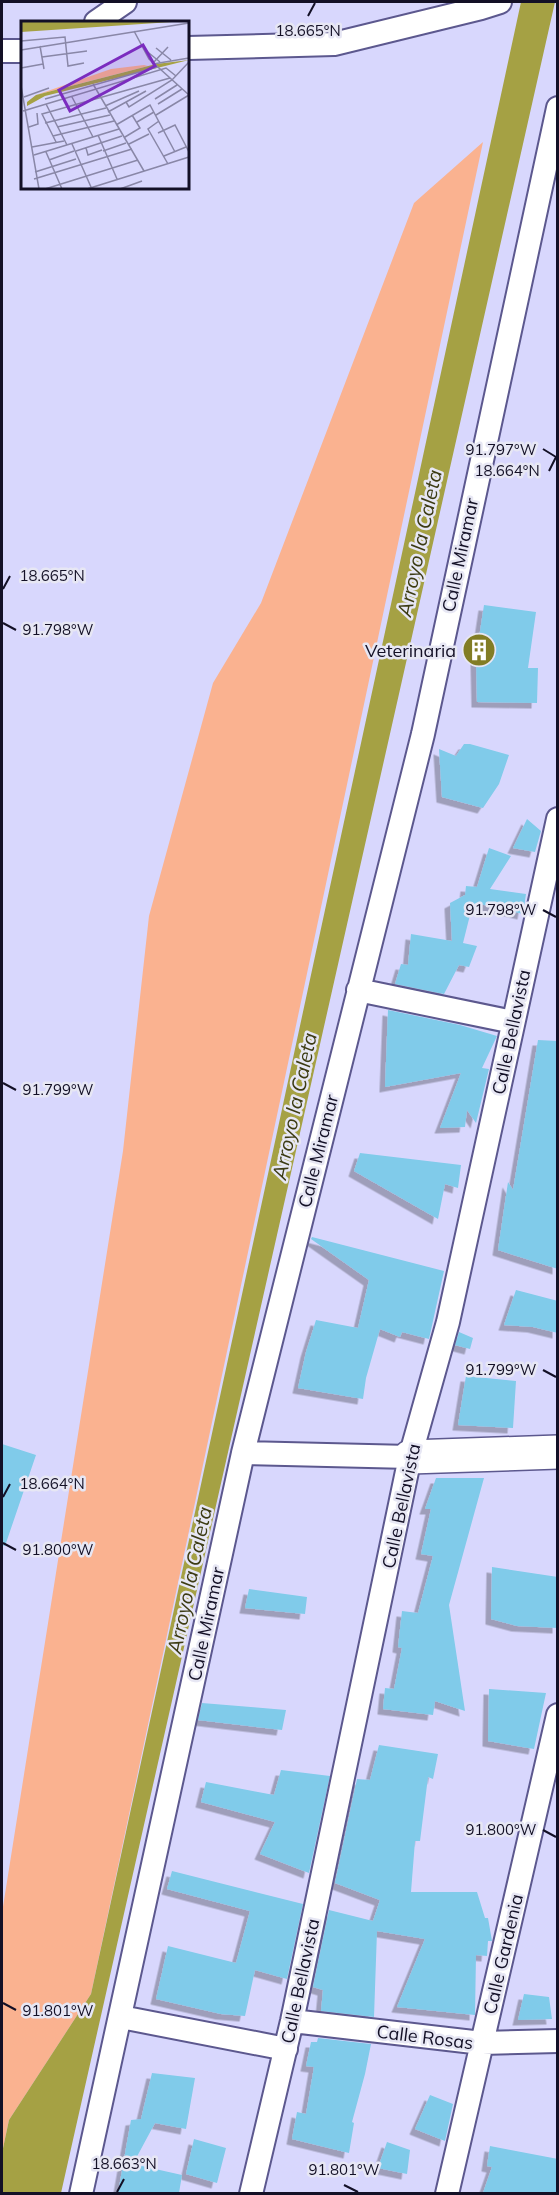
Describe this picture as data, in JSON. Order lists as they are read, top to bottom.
{
  "streets": {
    "street": [
      "Calle Miramar",
      "Calle Bellavista",
      "Calle Gardenia",
      "Calle Rosas"
    ]
  },
  "crossings": [
    ["Calle Bellavista", "Calle Rosas"],
    ["Calle Gardenia", "Calle Rosas"]
  ],
  "water": ["Arroyo la Caleta"],
  "places": {
    "building": ["Veterinaria"]
  },
  "coordinates": [
    "18.665°N",
    "91.797°W",
    "18.664°N",
    "91.798°W",
    "91.799°W",
    "91.800°W",
    "91.801°W",
    "18.663°N"
  ]
}
